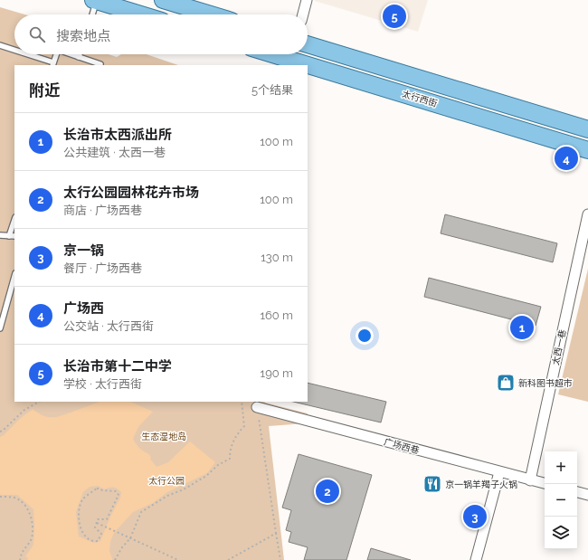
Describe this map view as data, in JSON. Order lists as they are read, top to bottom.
{
  "streets": {
    "main road": ["太行西街"],
    "street": ["太西一巷", "广场西巷"]
  },
  "crossings": [
    ["太西一巷", "广场西巷"]
  ],
  "parks": ["生态湿地岛", "太行公园"],
  "places": {
    "shop": ["新科图书超市"],
    "restaurant": ["京一锅羊羯子火锅"]
  },
  "page": {
    "pins": [
      "5",
      "4",
      "1",
      "2",
      "3"
    ],
    "search": "搜索地点",
    "heading": ["附近", "5个结果"],
    "list": [
      {
        "mark": "1",
        "name": "长治市太西派出所",
        "note": "公共建筑 · 太西一巷",
        "value": "100 m"
      },
      {
        "mark": "2",
        "name": "太行公园园林花卉市场",
        "note": "商店 · 广场西巷",
        "value": "100 m"
      },
      {
        "mark": "3",
        "name": "京一锅",
        "note": "餐厅 · 广场西巷",
        "value": "130 m"
      },
      {
        "mark": "4",
        "name": "广场西",
        "note": "公交站 · 太行西街",
        "value": "160 m"
      },
      {
        "mark": "5",
        "name": "长治市第十二中学",
        "note": "学校 · 太行西街",
        "value": "190 m"
      }
    ],
    "map_buttons": ["+", "−"]
  }
}
